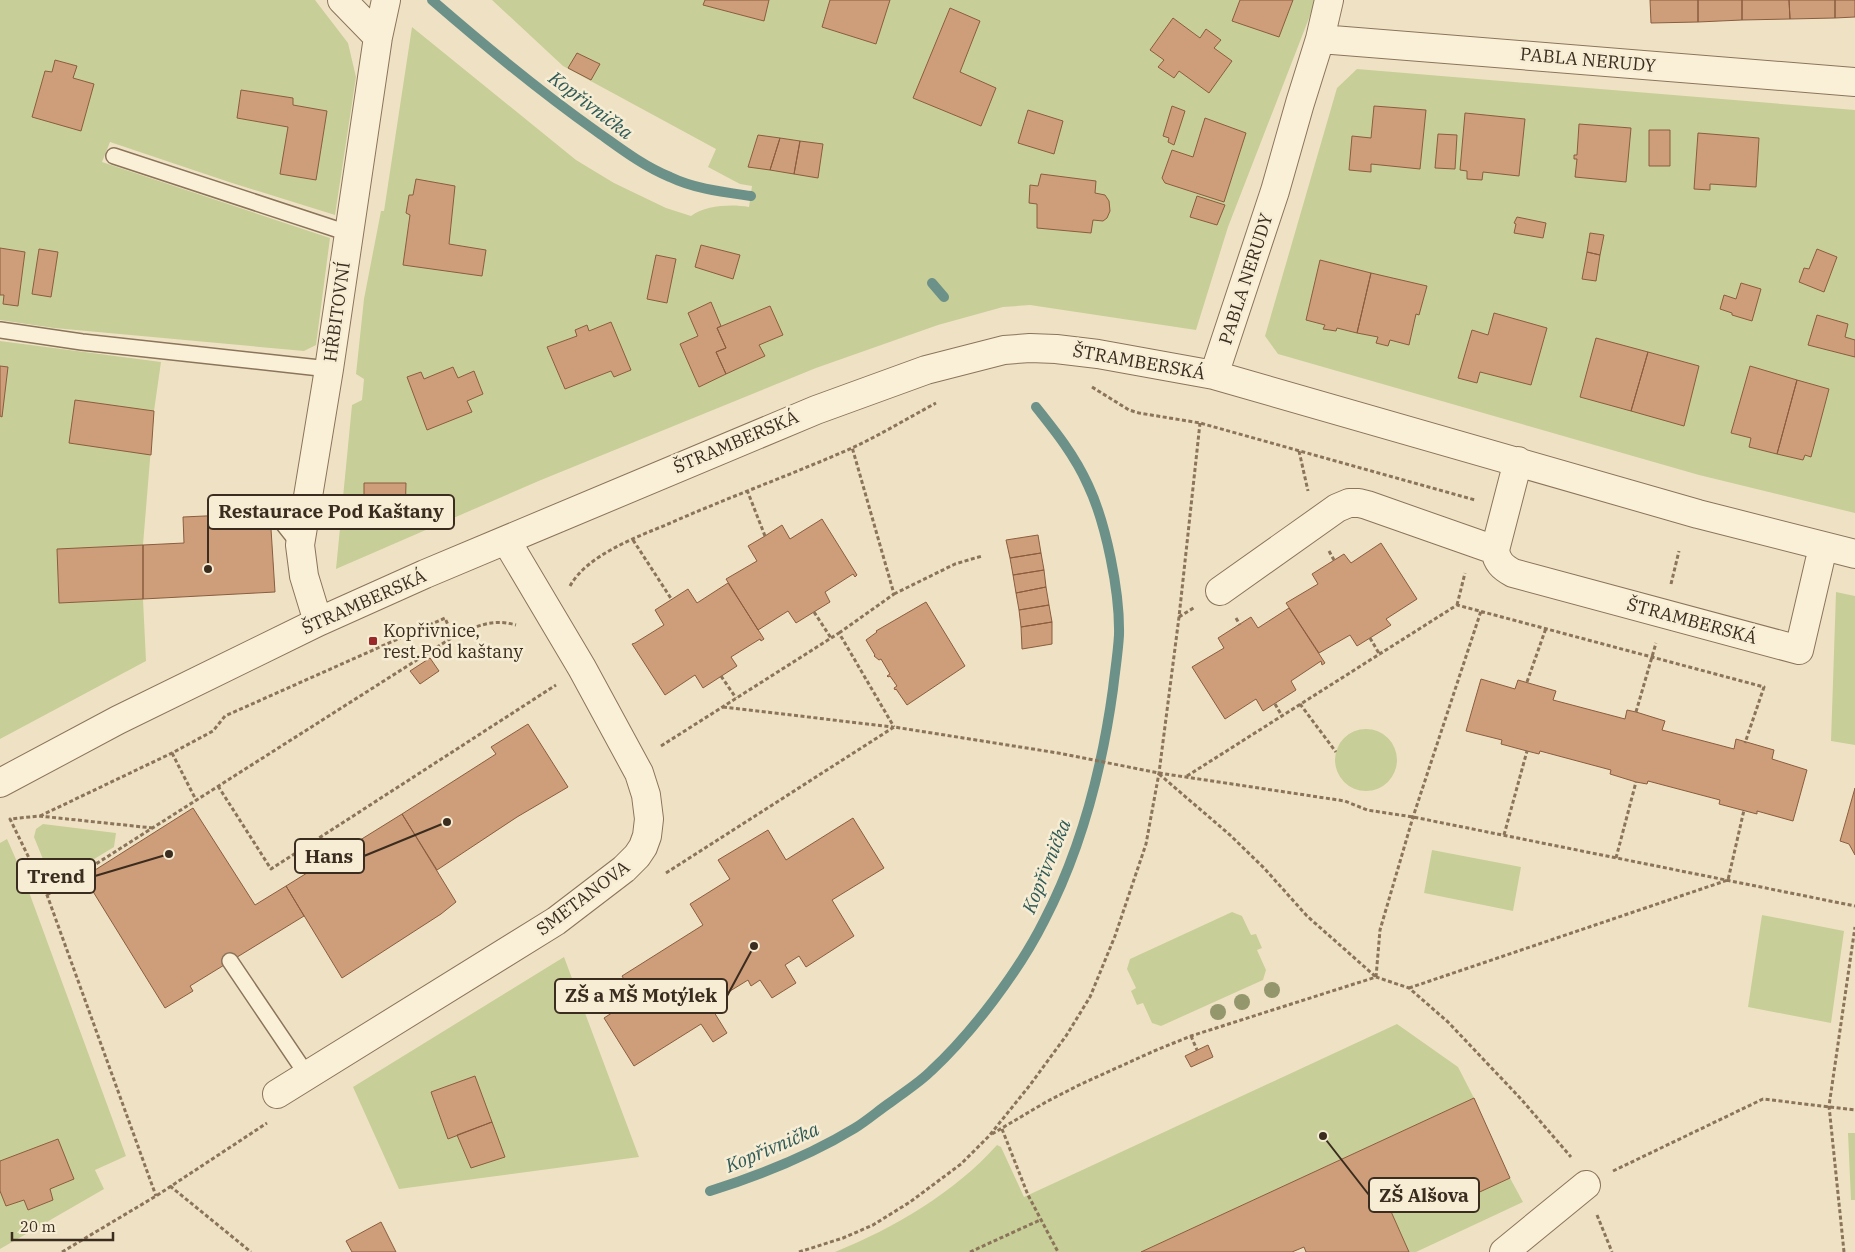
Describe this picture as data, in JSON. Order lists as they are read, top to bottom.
{
  "streets": {
    "street": [
      "PABLA NERUDY",
      "HŘBITOVNÍ",
      "ŠTRAMBERSKÁ",
      "SMETANOVA"
    ]
  },
  "crossings": [
    ["PABLA NERUDY", "ŠTRAMBERSKÁ"],
    ["HŘBITOVNÍ", "ŠTRAMBERSKÁ"],
    ["ŠTRAMBERSKÁ", "SMETANOVA"]
  ],
  "water": ["Kopřivnička"],
  "places": {
    "other": [
      "Restaurace Pod Kaštany",
      "Hans",
      "Trend",
      "ZŠ a MŠ Motýlek",
      "ZŠ Alšova"
    ],
    "transit": ["Kopřivnice, rest.Pod kaštany"]
  },
  "scale_bar": "20 m"
}
